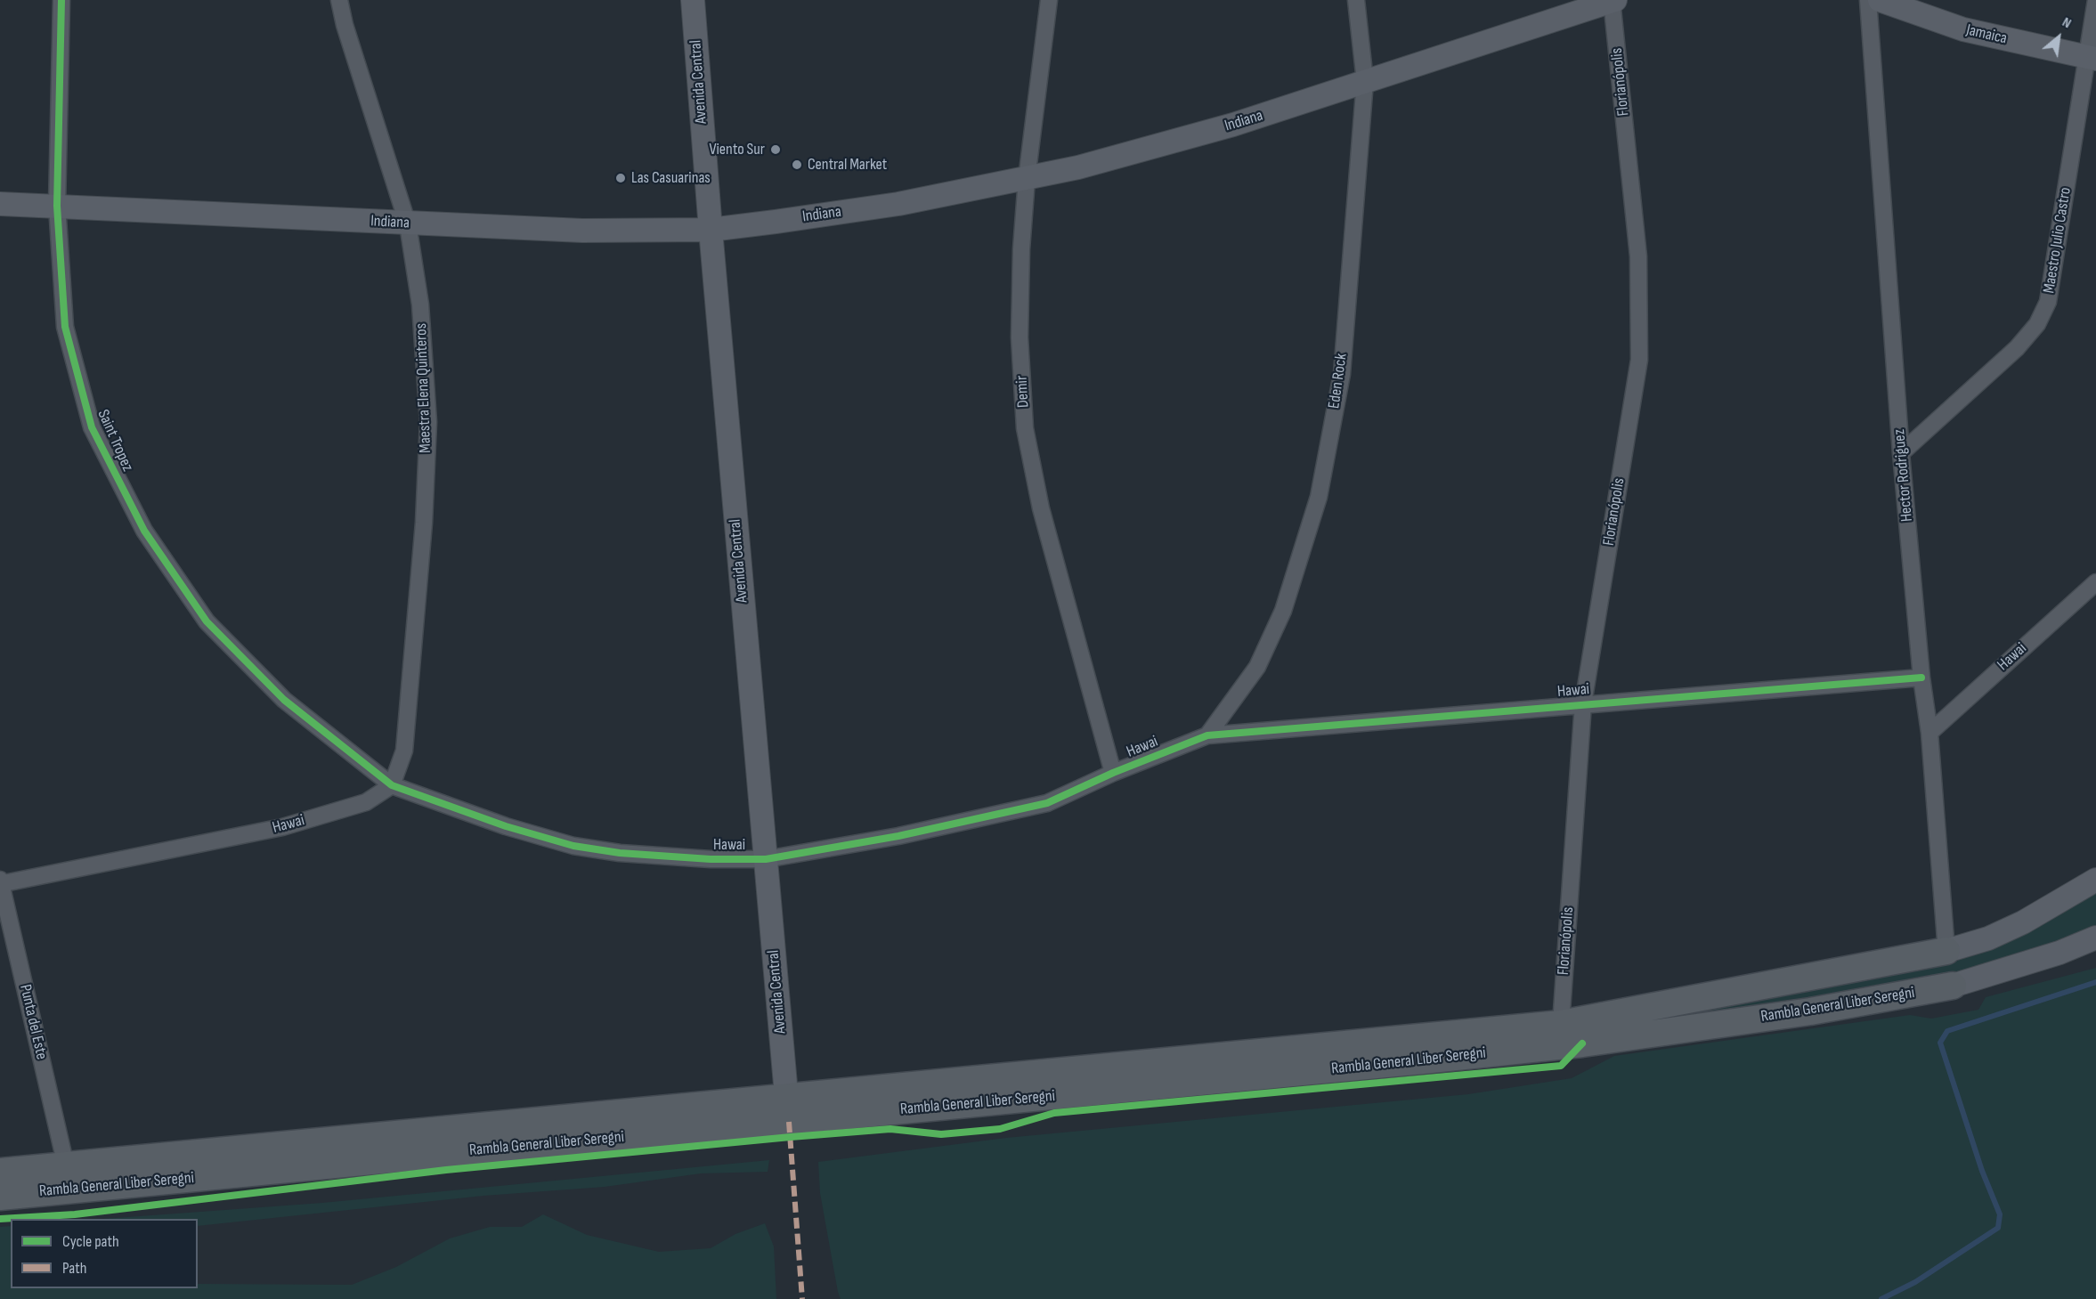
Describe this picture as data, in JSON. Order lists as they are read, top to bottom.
{
  "streets": {
    "main road": ["Rambla General Liber Seregni"],
    "street": [
      "Jamaica",
      "Avenida Central",
      "Florianópolis",
      "Indiana",
      "Maestro Julio Castro",
      "Eden Rock",
      "Maestra Elena Quinteros",
      "Demir",
      "Saint Tropez",
      "Hector Rodriguez",
      "Hawai",
      "Punta del Este"
    ]
  },
  "crossings": [
    ["Jamaica", "Maestro Julio Castro"],
    ["Avenida Central", "Indiana"],
    ["Avenida Central", "Hawai"],
    ["Avenida Central", "Rambla General Liber Seregni"],
    ["Florianópolis", "Indiana"],
    ["Florianópolis", "Hawai"],
    ["Florianópolis", "Rambla General Liber Seregni"],
    ["Indiana", "Eden Rock"],
    ["Indiana", "Maestra Elena Quinteros"],
    ["Indiana", "Demir"],
    ["Indiana", "Saint Tropez"],
    ["Maestro Julio Castro", "Hector Rodriguez"],
    ["Eden Rock", "Hawai"],
    ["Maestra Elena Quinteros", "Saint Tropez"],
    ["Maestra Elena Quinteros", "Hawai"],
    ["Demir", "Hawai"],
    ["Saint Tropez", "Hawai"],
    ["Hector Rodriguez", "Hawai"],
    ["Hector Rodriguez", "Rambla General Liber Seregni"],
    ["Hawai", "Punta del Este"],
    ["Rambla General Liber Seregni", "Punta del Este"]
  ],
  "places": ["Viento Sur", "Central Market", "Las Casuarinas"],
  "legend": ["Cycle path", "Path"],
  "north": "top right"
}
